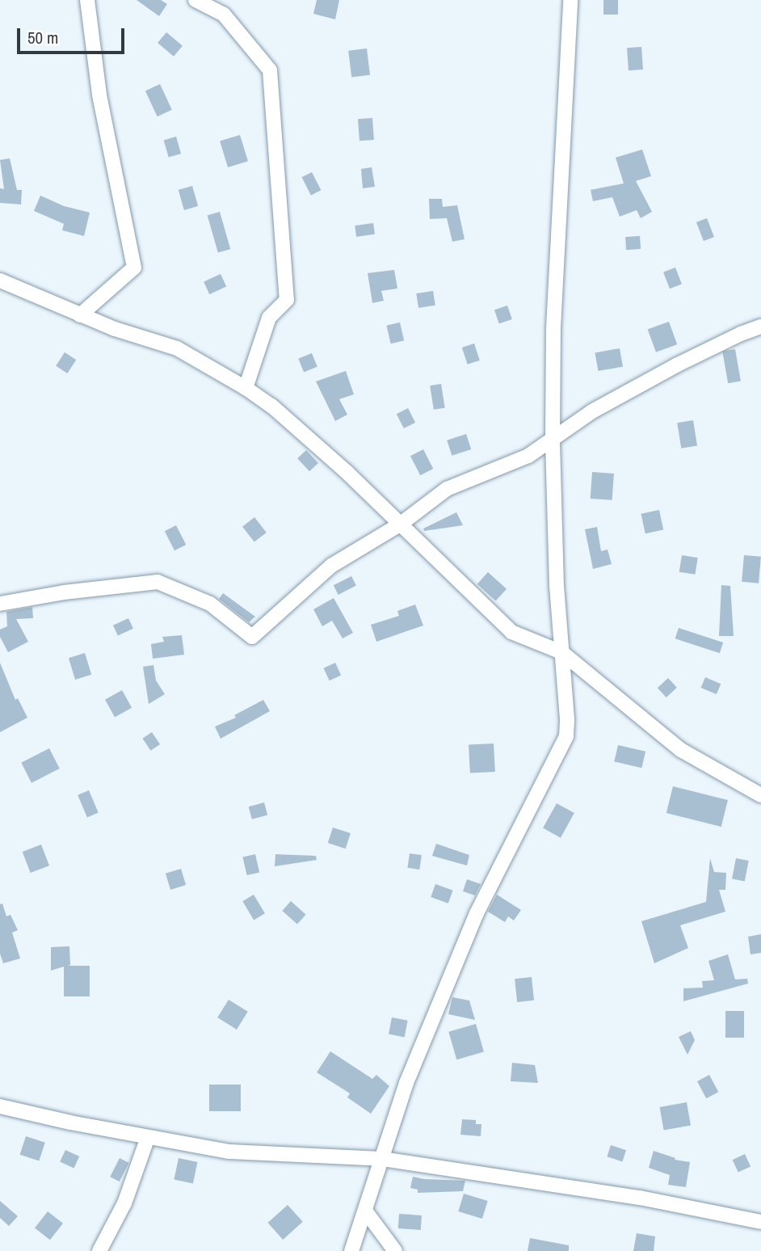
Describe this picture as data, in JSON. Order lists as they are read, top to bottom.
{
  "scale_bar": "50 m"
}
